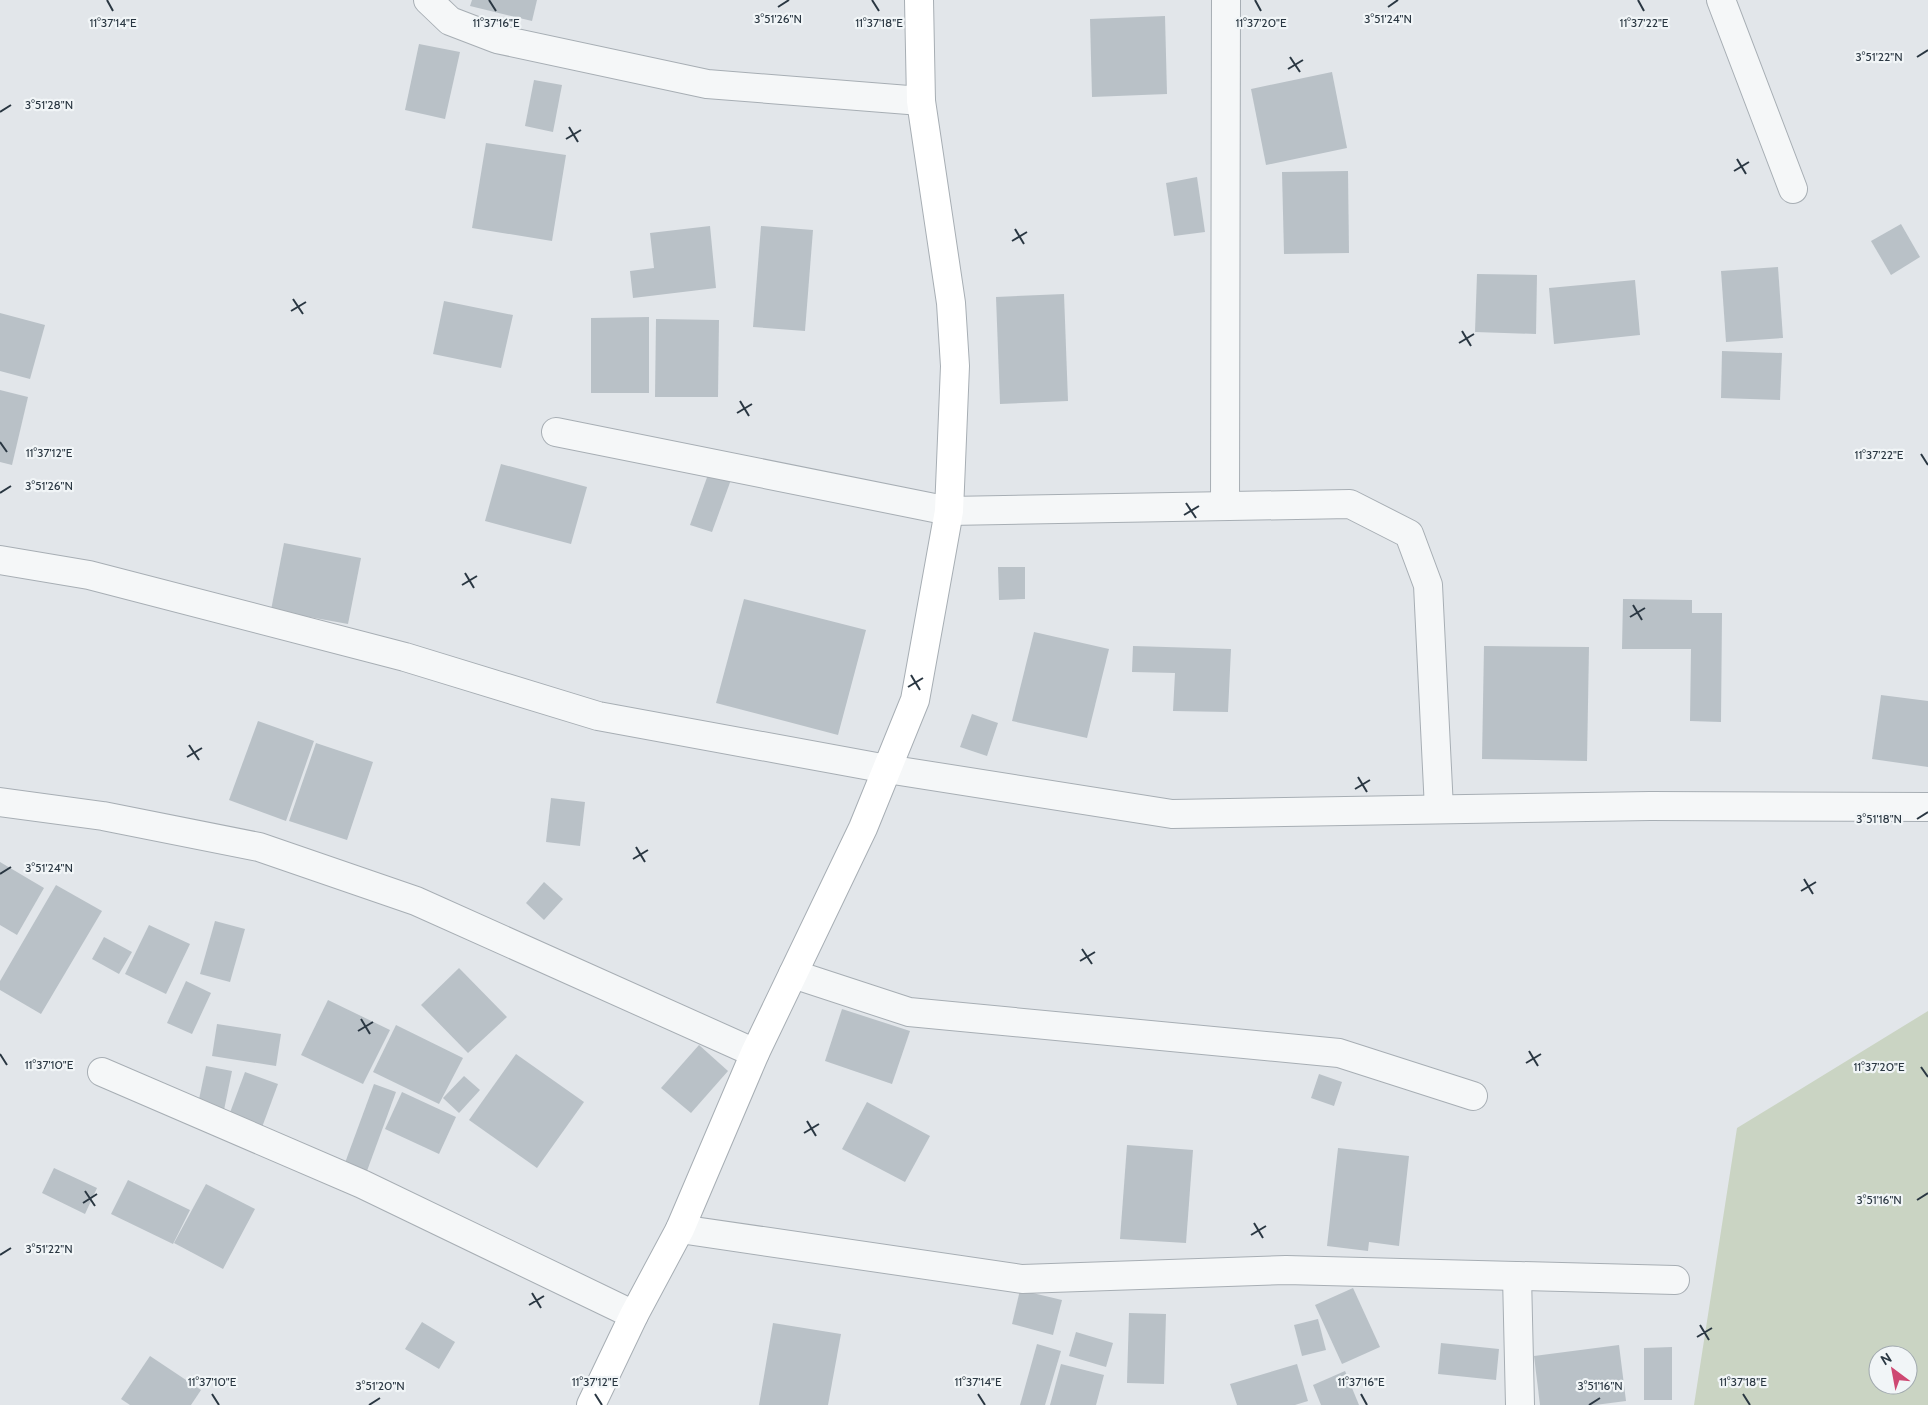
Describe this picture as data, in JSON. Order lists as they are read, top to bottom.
{
  "north": "top left",
  "coordinates": [
    "3°51'26\"N",
    "3°51'24\"N",
    "11°37'14\"E",
    "11°37'16\"E",
    "11°37'18\"E",
    "11°37'20\"E",
    "11°37'22\"E",
    "3°51'22\"N",
    "3°51'28\"N",
    "11°37'12\"E",
    "3°51'18\"N",
    "11°37'10\"E",
    "3°51'16\"N",
    "3°51'20\"N"
  ]
}
